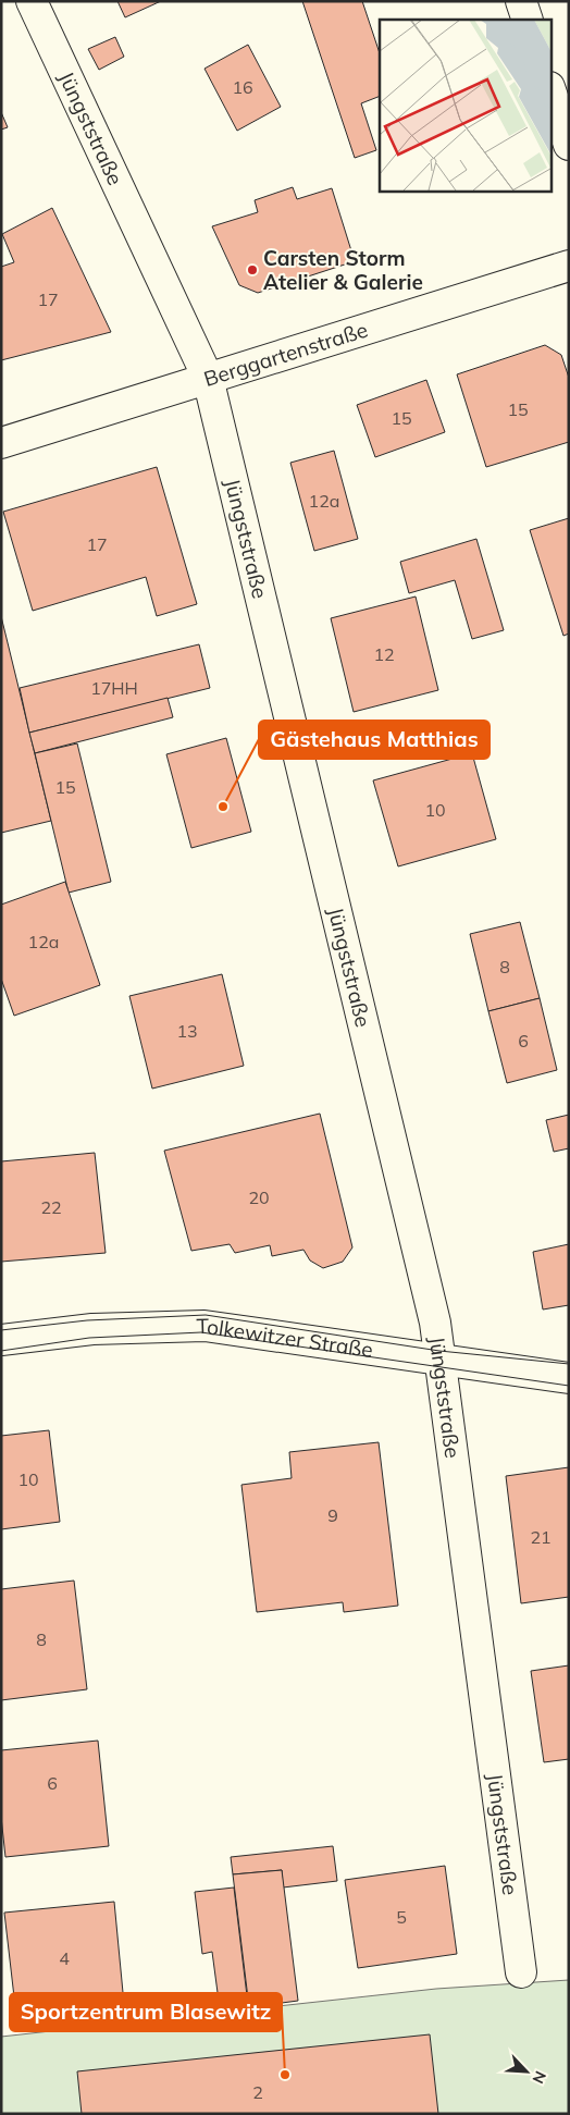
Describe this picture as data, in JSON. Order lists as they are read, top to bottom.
{
  "streets": {
    "street": ["Jüngststraße", "Berggartenstraße", "Tolkewitzer Straße"]
  },
  "crossings": [
    ["Jüngststraße", "Berggartenstraße"],
    ["Jüngststraße", "Tolkewitzer Straße"]
  ],
  "places": ["Carsten Storm Atelier & Galerie", "Gästehaus Matthias", "Sportzentrum Blasewitz"],
  "house_numbers": [
    "16",
    "17",
    "15",
    "15",
    "12a",
    "17",
    "12",
    "17HH",
    "15",
    "10",
    "12a",
    "8",
    "13",
    "6",
    "20",
    "22",
    "10",
    "9",
    "21",
    "8",
    "6",
    "5",
    "4",
    "2"
  ],
  "north": "bottom right"
}
